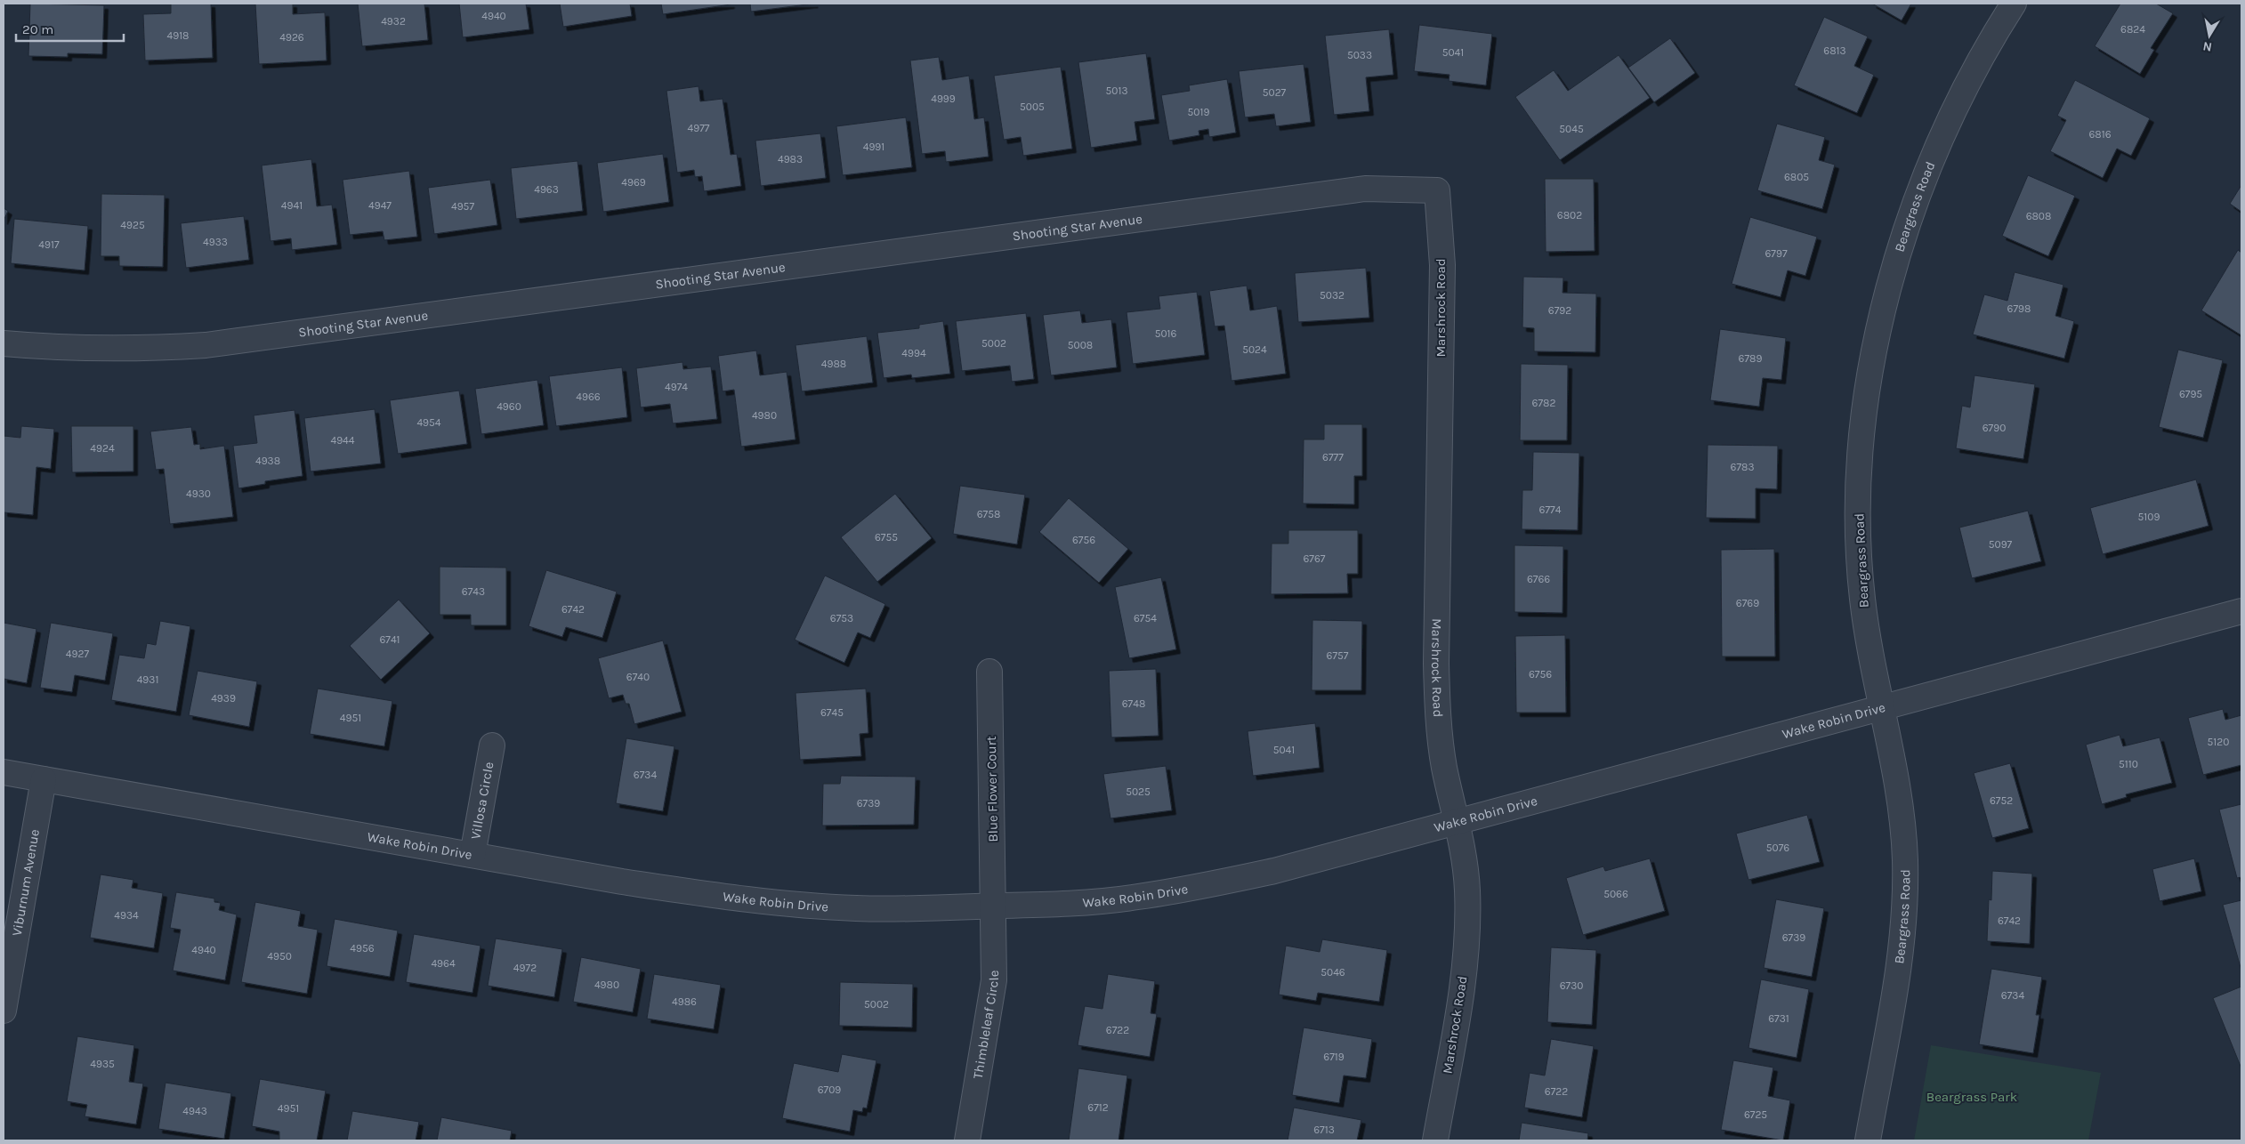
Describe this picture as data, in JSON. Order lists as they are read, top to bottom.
{
  "streets": {
    "street": [
      "Beargrass Road",
      "Shooting Star Avenue",
      "Marshrock Road",
      "Wake Robin Drive",
      "Blue Flower Court",
      "Villosa Circle",
      "Viburnum Avenue",
      "Thimbleleaf Circle"
    ]
  },
  "crossings": [
    ["Beargrass Road", "Wake Robin Drive"],
    ["Shooting Star Avenue", "Marshrock Road"],
    ["Marshrock Road", "Wake Robin Drive"],
    ["Wake Robin Drive", "Blue Flower Court"],
    ["Wake Robin Drive", "Villosa Circle"],
    ["Wake Robin Drive", "Viburnum Avenue"],
    ["Wake Robin Drive", "Thimbleleaf Circle"],
    ["Blue Flower Court", "Thimbleleaf Circle"]
  ],
  "parks": ["Beargrass Park"],
  "house_numbers": [
    "4940",
    "4932",
    "6824",
    "4918",
    "4926",
    "6813",
    "5041",
    "5033",
    "5013",
    "5027",
    "4999",
    "5005",
    "5019",
    "4977",
    "5045",
    "6816",
    "4991",
    "4983",
    "6805",
    "4969",
    "4963",
    "4941",
    "4947",
    "4957",
    "6802",
    "6808",
    "4925",
    "4933",
    "4917",
    "6797",
    "5032",
    "6798",
    "6792",
    "5016",
    "5002",
    "5008",
    "5024",
    "4994",
    "6789",
    "4988",
    "4974",
    "6795",
    "4966",
    "6782",
    "4960",
    "4980",
    "4954",
    "6790",
    "4944",
    "4924",
    "6777",
    "4938",
    "6783",
    "4930",
    "6774",
    "6758",
    "5109",
    "6755",
    "6756",
    "5097",
    "6767",
    "6766",
    "6743",
    "6769",
    "6742",
    "6753",
    "6754",
    "6741",
    "4927",
    "6757",
    "6756",
    "6740",
    "4931",
    "4939",
    "6748",
    "6745",
    "4951",
    "5120",
    "5041",
    "5110",
    "6734",
    "5025",
    "6752",
    "6739",
    "5076",
    "5066",
    "4934",
    "6742",
    "6739",
    "4956",
    "4940",
    "4950",
    "4964",
    "4972",
    "5046",
    "4980",
    "6730",
    "6734",
    "4986",
    "5002",
    "6731",
    "6722",
    "6719",
    "4935",
    "6709",
    "6722",
    "6712",
    "4951",
    "4943",
    "6725",
    "6713"
  ],
  "scale_bar": "20 m",
  "north": "bottom"
}
